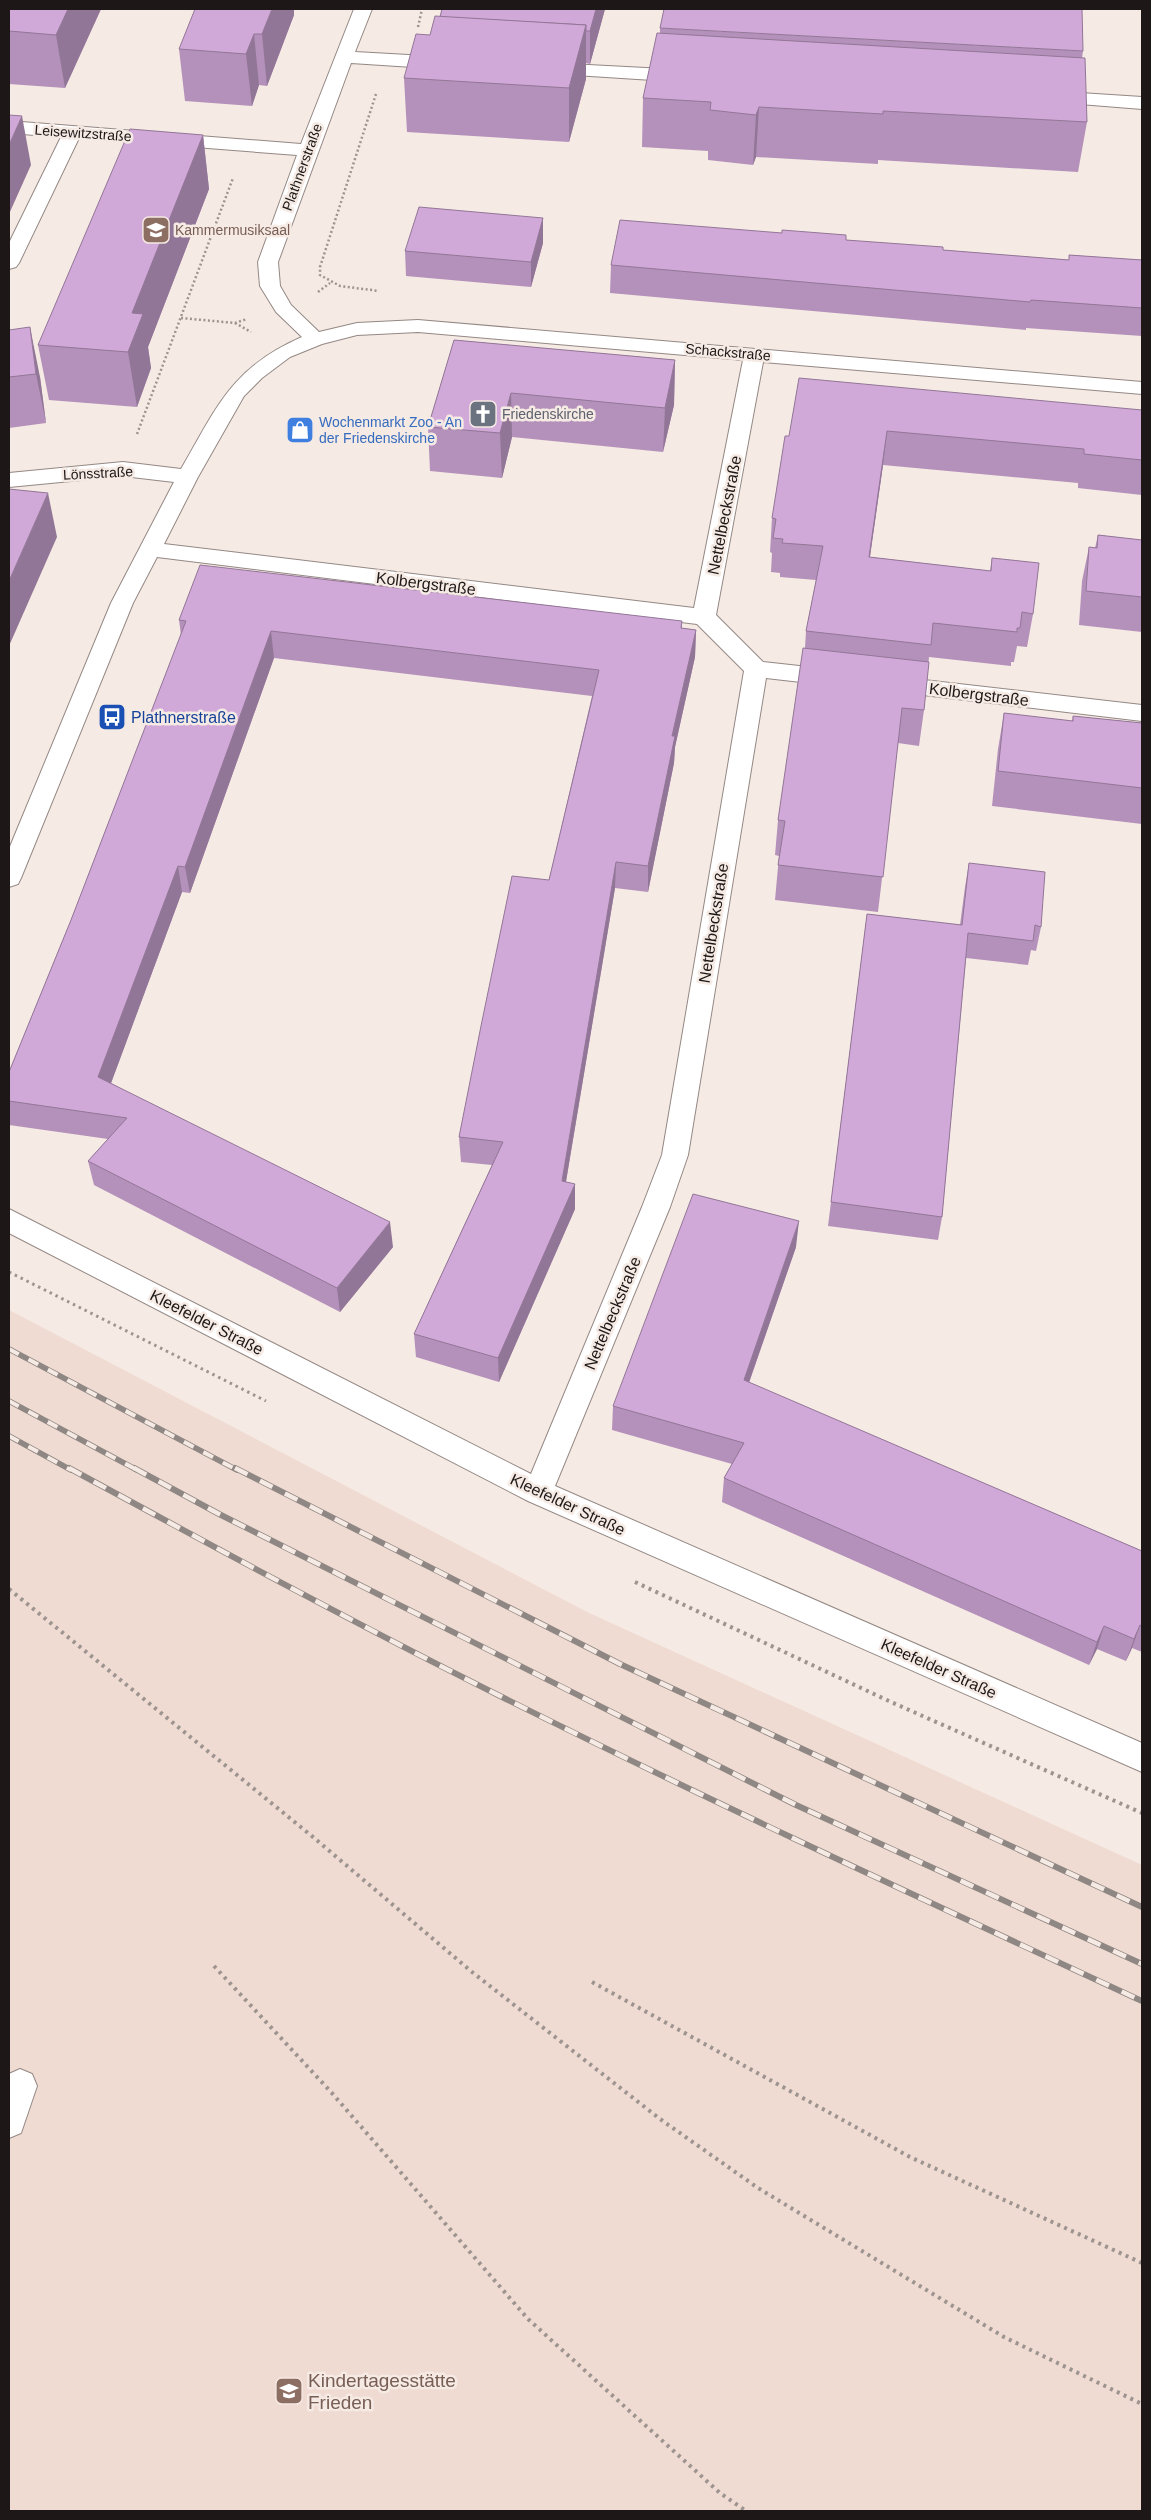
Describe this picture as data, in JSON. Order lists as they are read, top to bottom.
{
  "streets": {
    "street": [
      "Leisewitzstraße",
      "Plathnerstraße",
      "Schackstraße",
      "Lönsstraße",
      "Nettelbeckstraße",
      "Kolbergstraße",
      "Kleefelder Straße"
    ]
  },
  "crossings": [
    ["Leisewitzstraße", "Plathnerstraße"],
    ["Plathnerstraße", "Schackstraße"],
    ["Schackstraße", "Nettelbeckstraße"],
    ["Nettelbeckstraße", "Kolbergstraße"],
    ["Nettelbeckstraße", "Kleefelder Straße"]
  ],
  "places": {
    "school or university": ["Kammermusiksaal", "Kindertagesstätte Frieden"],
    "church": ["Friedenskirche"],
    "shop": ["Wochenmarkt Zoo - An der Friedenskirche"],
    "bus stop": ["Plathnerstraße"]
  }
}
